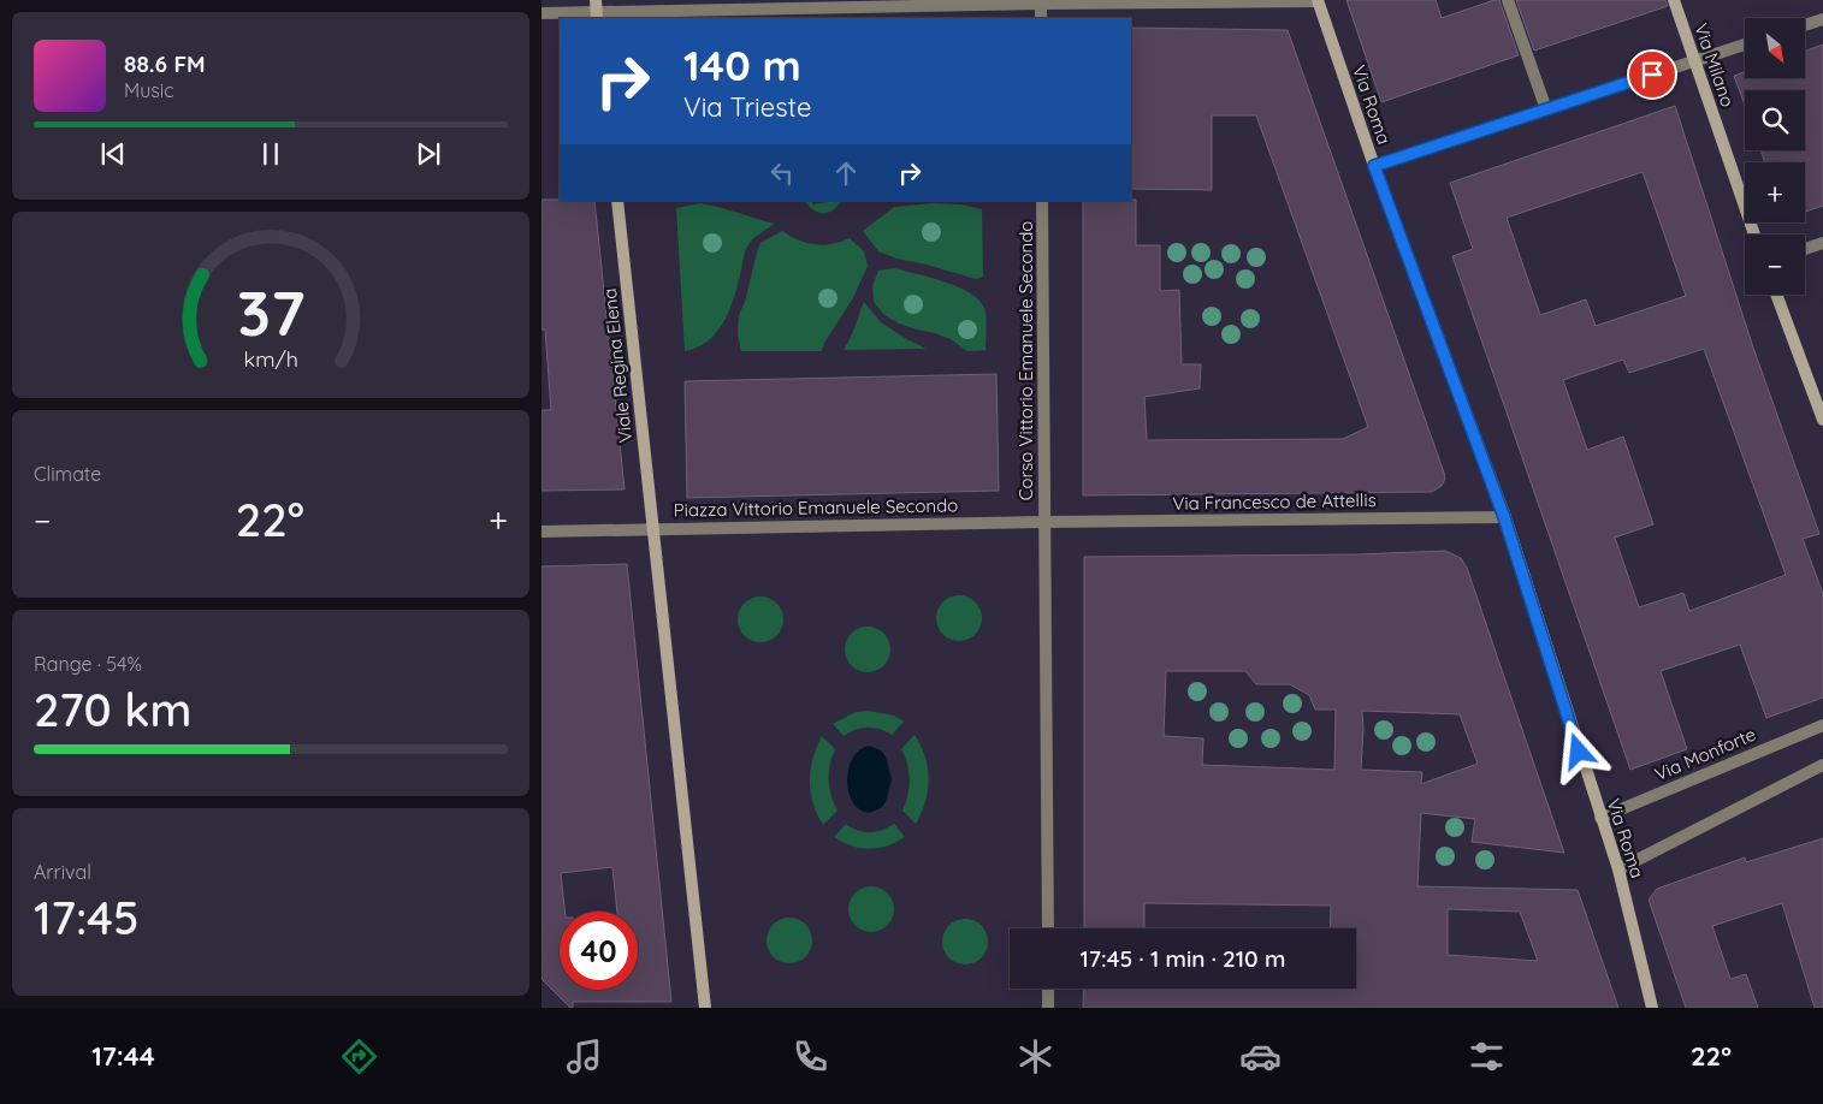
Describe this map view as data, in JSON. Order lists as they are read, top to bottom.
{
  "streets": {
    "street": [
      "Via Milano",
      "Via Roma",
      "Corso Vittorio Emanuele Secondo",
      "Viale Regina Elena",
      "Via Francesco de Attellis",
      "Piazza Vittorio Emanuele Secondo",
      "Via Monforte"
    ]
  },
  "crossings": [
    ["Via Roma", "Via Francesco de Attellis"],
    ["Via Roma", "Via Monforte"],
    ["Corso Vittorio Emanuele Secondo", "Via Francesco de Attellis"],
    ["Corso Vittorio Emanuele Secondo", "Piazza Vittorio Emanuele Secondo"],
    ["Viale Regina Elena", "Piazza Vittorio Emanuele Secondo"],
    ["Via Francesco de Attellis", "Piazza Vittorio Emanuele Secondo"]
  ],
  "north": "bottom right",
  "page": {
    "map_buttons": ["+", "−"],
    "turn": ["140 m", "Via Trieste"],
    "song": ["88.6 FM", "Music"],
    "tile": [
      "Climate",
      ["Range · 54%", "270 km"],
      ["Arrival", "17:45"]
    ],
    "heat": ["−", "22°", "+"],
    "limit": "40",
    "trip": "17:45 · 1 min · 210 m",
    "tabs": ["17:44", "22°"],
    "gauge": ["37", "km/h"]
  }
}
